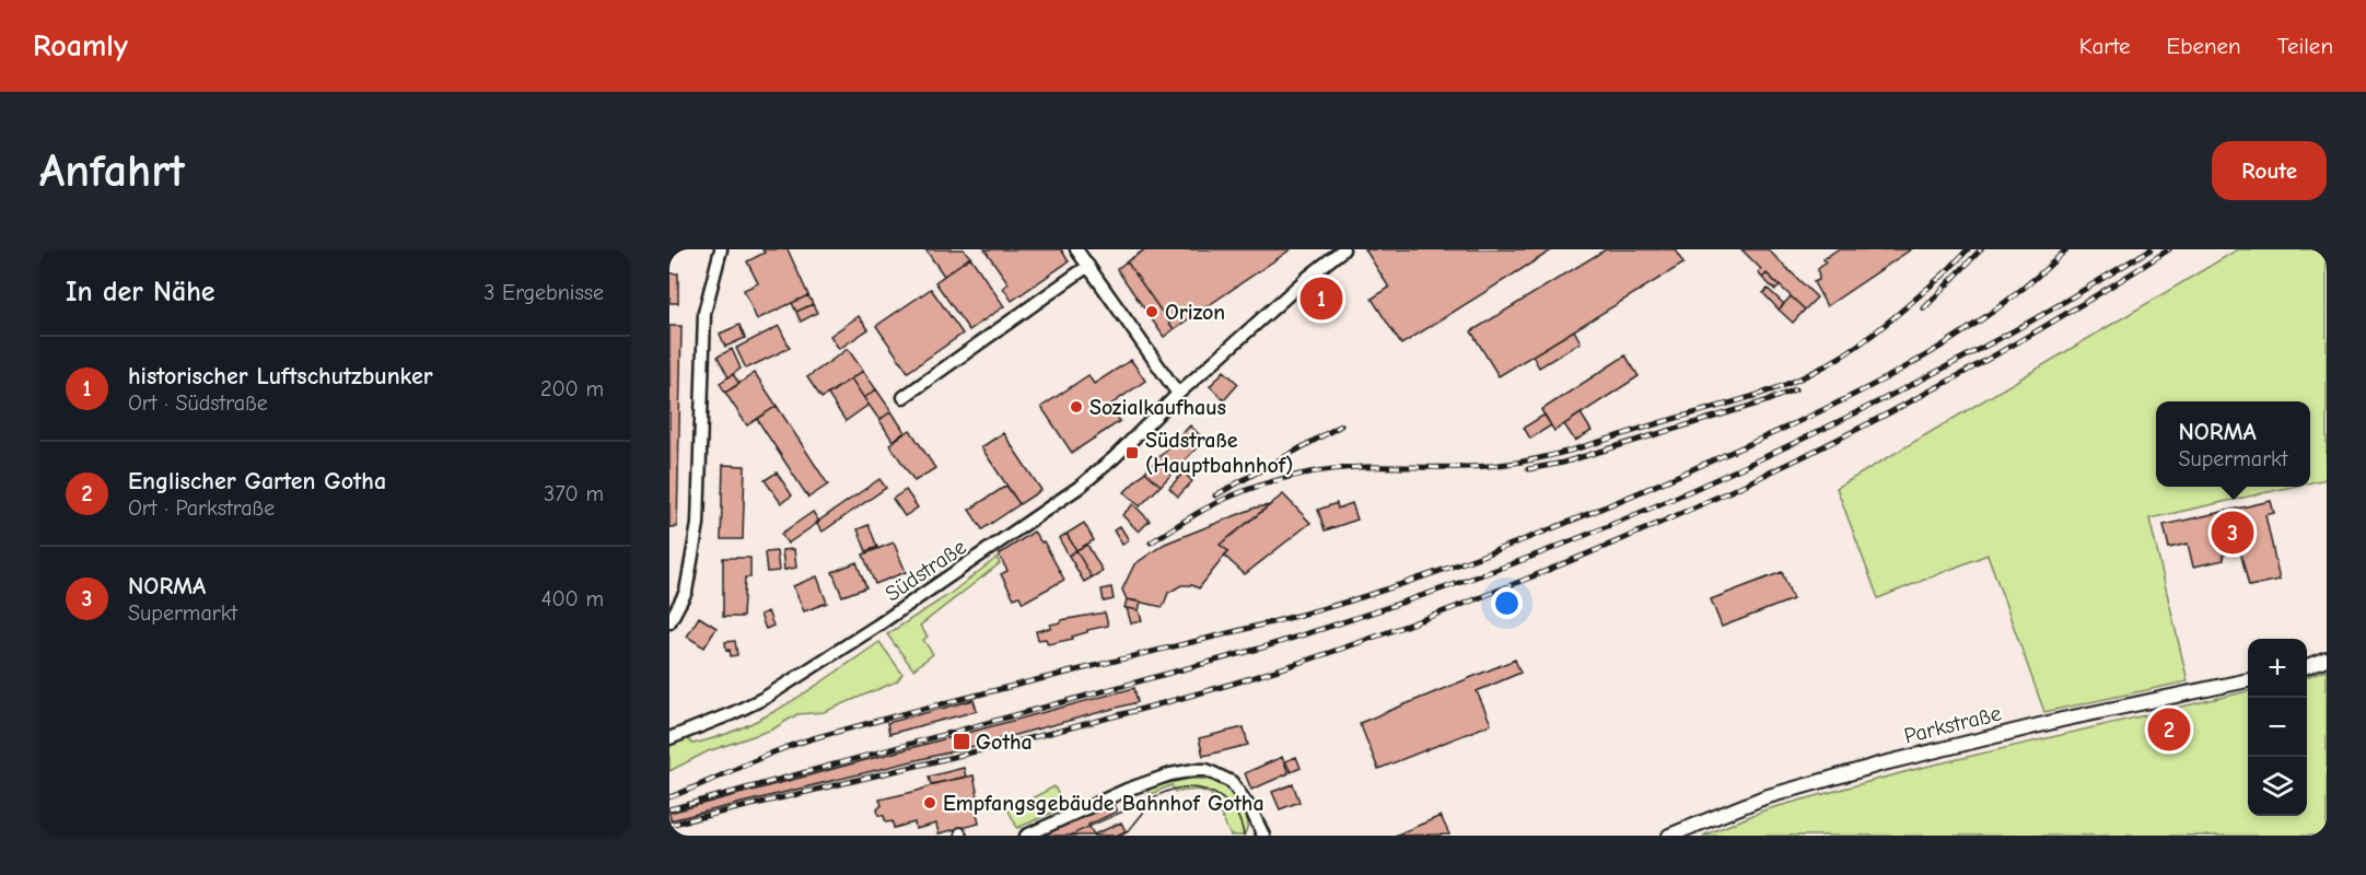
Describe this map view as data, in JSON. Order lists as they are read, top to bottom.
{
  "streets": {
    "street": ["Südstraße", "Parkstraße"]
  },
  "places": {
    "other": ["Orizon", "Sozialkaufhaus", "Empfangsgebäude Bahnhof Gotha"],
    "transit": ["Südstraße (Hauptbahnhof)", "Gotha"]
  },
  "page": {
    "header": "Roamly",
    "nav": ["Karte", "Ebenen", "Teilen"],
    "buttons": "Route",
    "title": "Anfahrt",
    "heading": ["In der Nähe", "3 Ergebnisse"],
    "pins": ["1", "3", "2"],
    "list": [
      {
        "mark": "1",
        "name": "historischer Luftschutzbunker",
        "note": "Ort · Südstraße",
        "value": "200 m"
      },
      {
        "mark": "2",
        "name": "Englischer Garten Gotha",
        "note": "Ort · Parkstraße",
        "value": "370 m"
      },
      {
        "mark": "3",
        "name": "NORMA",
        "note": "Supermarkt",
        "value": "400 m"
      }
    ],
    "popup": ["NORMA", "Supermarkt"],
    "map_buttons": ["+", "−"]
  }
}
